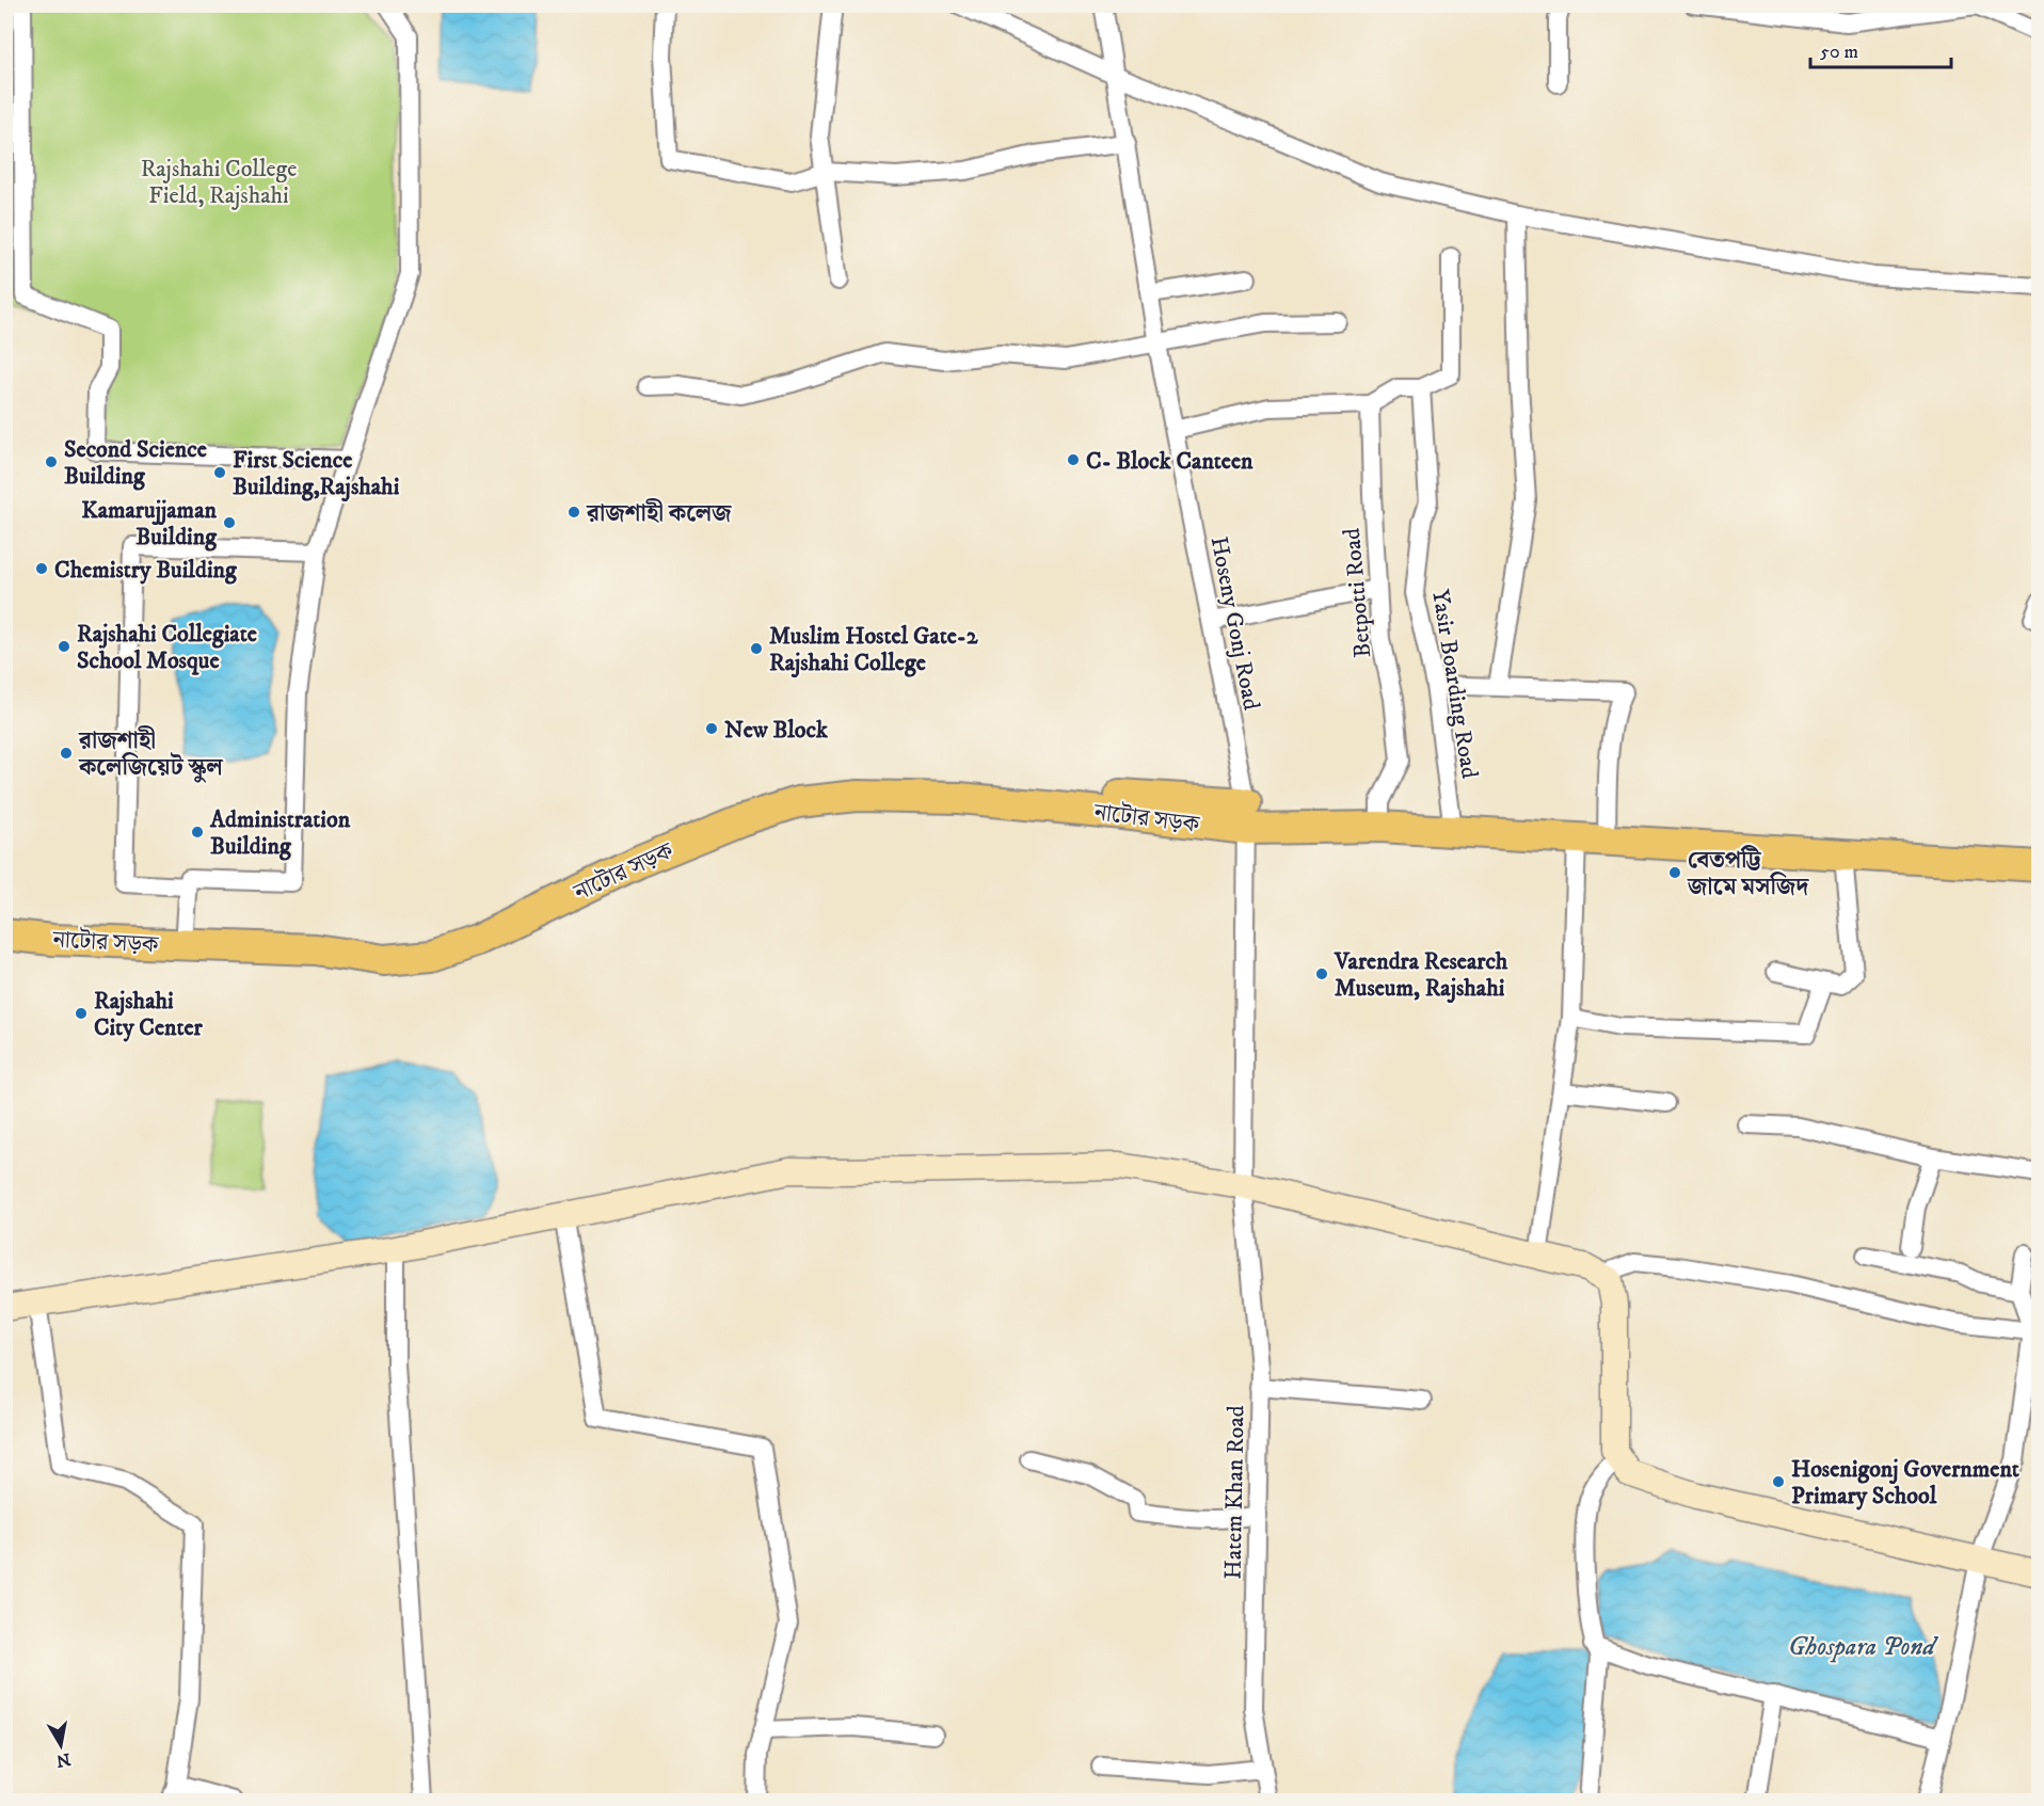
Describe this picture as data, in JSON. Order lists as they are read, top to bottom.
{
  "streets": {
    "highway": ["নাটোর সড়ক"],
    "street": [
      "Betpotti Road",
      "Hoseny Gonj Road",
      "Yasir Boarding Road",
      "Hatem Khan Road"
    ]
  },
  "crossings": [
    ["Betpotti Road", "নাটোর সড়ক"],
    ["Hoseny Gonj Road", "নাটোর সড়ক"],
    ["Hoseny Gonj Road", "Hatem Khan Road"],
    ["Yasir Boarding Road", "নাটোর সড়ক"]
  ],
  "water": ["Ghospara Pond"],
  "parks": ["Rajshahi College Field, Rajshahi"],
  "places": [
    "C- Block Canteen",
    "Second Science Building",
    "First Science Building,Rajshahi",
    "রাজশাহী কলেজ",
    "Kamarujjaman Building",
    "Chemistry Building",
    "Rajshahi Collegiate School Mosque",
    "Muslim Hostel Gate-2 Rajshahi College",
    "New Block",
    "রাজশাহী কলেজিয়েট স্কুল",
    "Administration Building",
    "বেতপট্টি জামে মসজিদ",
    "Varendra Research Museum, Rajshahi",
    "Rajshahi City Center",
    "Hosenigonj Government Primary School"
  ],
  "scale_bar": "50 m",
  "north": "bottom"
}
